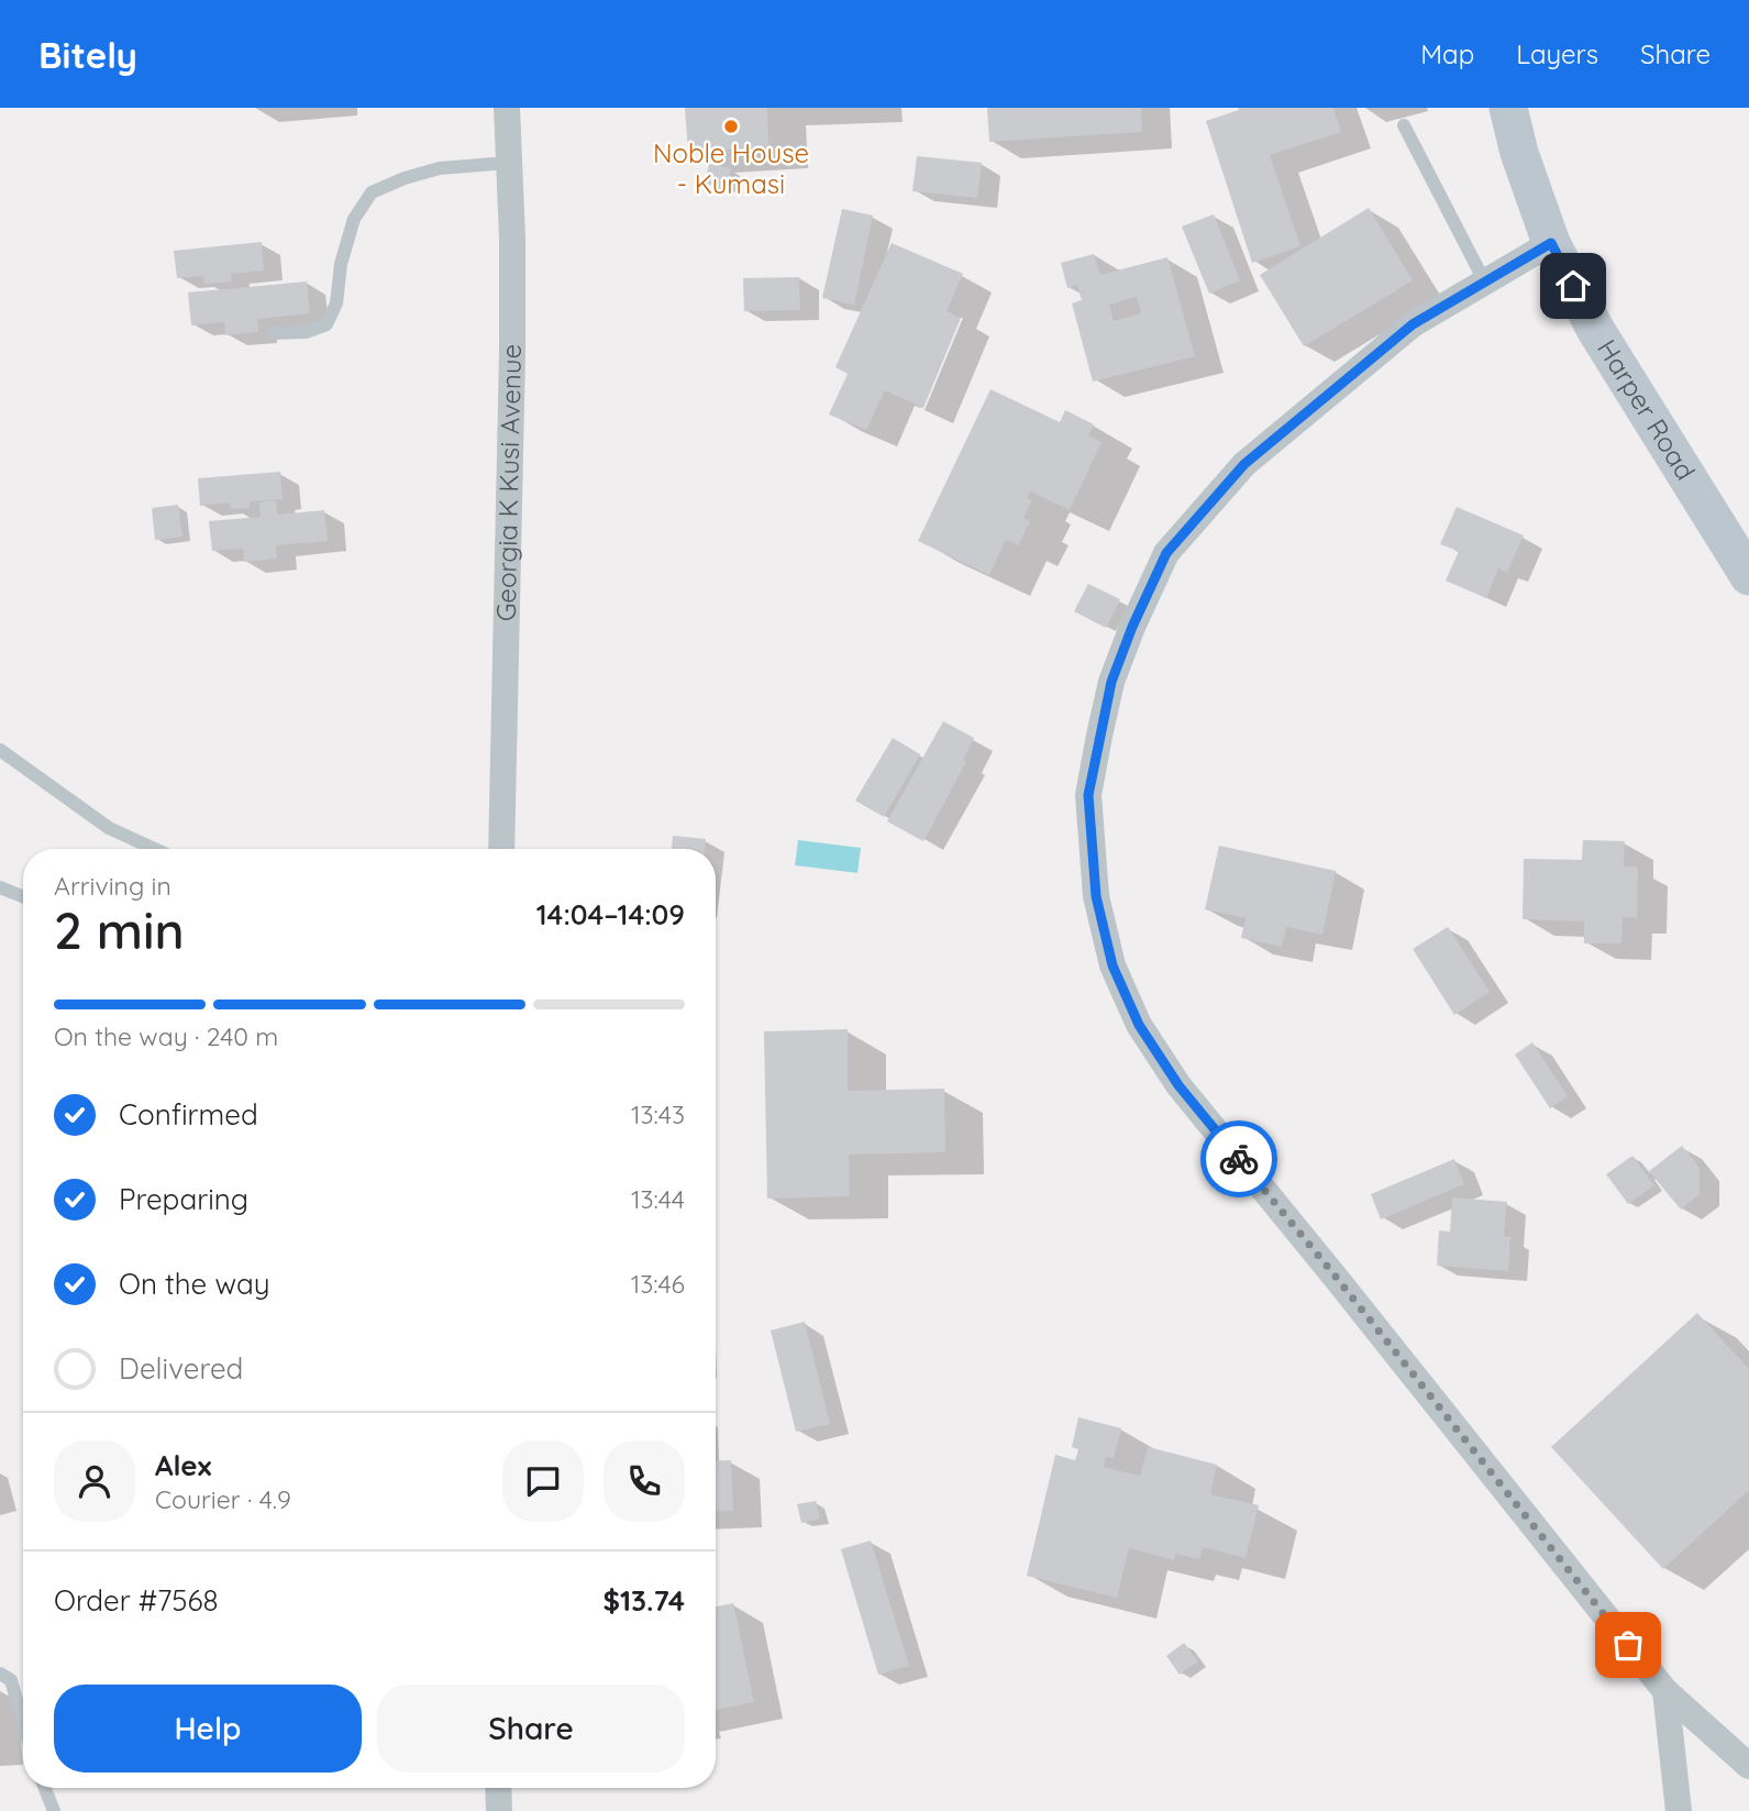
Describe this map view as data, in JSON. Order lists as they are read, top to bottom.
{
  "streets": {
    "main road": ["Harper Road"],
    "street": ["Georgia K Kusi Avenue"]
  },
  "places": ["Noble House - Kumasi"],
  "page": {
    "header": "Bitely",
    "nav": ["Map", "Layers", "Share"],
    "heading": ["2 min", "Arriving in", "14:04–14:09"],
    "panel": [
      "Alex",
      "Courier · 4.9",
      "Order #7568",
      "$13.74"
    ],
    "bar": "On the way · 240 m",
    "list": [
      ["Confirmed", "13:43"],
      ["Preparing", "13:44"],
      ["On the way", "13:46"],
      "Delivered"
    ],
    "buttons": ["Help", "Share"]
  }
}
